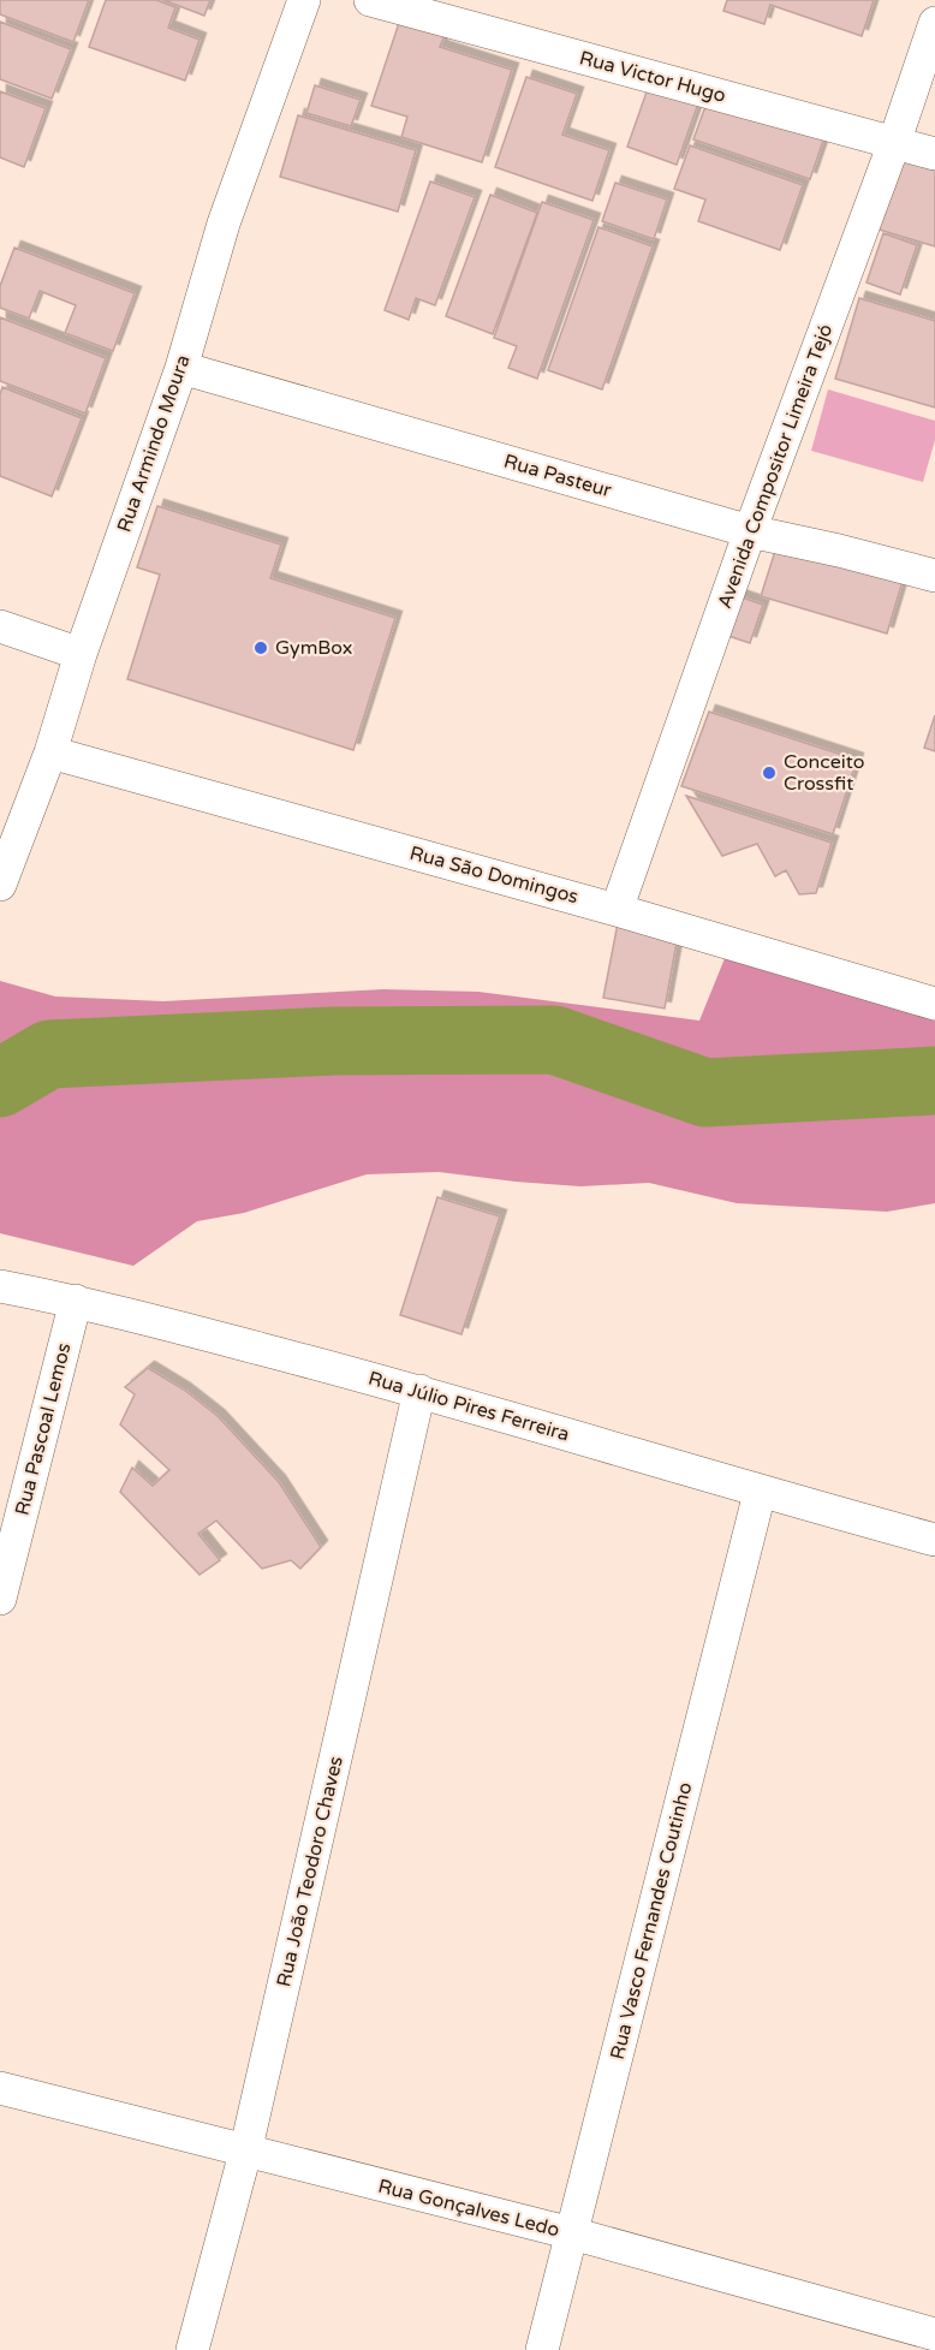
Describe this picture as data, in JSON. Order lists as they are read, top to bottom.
{
  "streets": {
    "street": [
      "Rua Victor Hugo",
      "Rua Armindo Moura",
      "Avenida Compositor Limeira Tejó",
      "Rua Pasteur",
      "Rua São Domingos",
      "Rua Júlio Pires Ferreira",
      "Rua Pascoal Lemos",
      "Rua João Teodoro Chaves",
      "Rua Vasco Fernandes Coutinho",
      "Rua Gonçalves Ledo"
    ]
  },
  "crossings": [
    ["Rua Victor Hugo", "Avenida Compositor Limeira Tejó"],
    ["Rua Armindo Moura", "Rua Pasteur"],
    ["Rua Armindo Moura", "Rua São Domingos"],
    ["Avenida Compositor Limeira Tejó", "Rua Pasteur"],
    ["Avenida Compositor Limeira Tejó", "Rua São Domingos"],
    ["Rua Júlio Pires Ferreira", "Rua Pascoal Lemos"],
    ["Rua Júlio Pires Ferreira", "Rua João Teodoro Chaves"],
    ["Rua Júlio Pires Ferreira", "Rua Vasco Fernandes Coutinho"],
    ["Rua João Teodoro Chaves", "Rua Gonçalves Ledo"],
    ["Rua Vasco Fernandes Coutinho", "Rua Gonçalves Ledo"]
  ],
  "places": ["GymBox", "Conceito Crossfit"]
}
